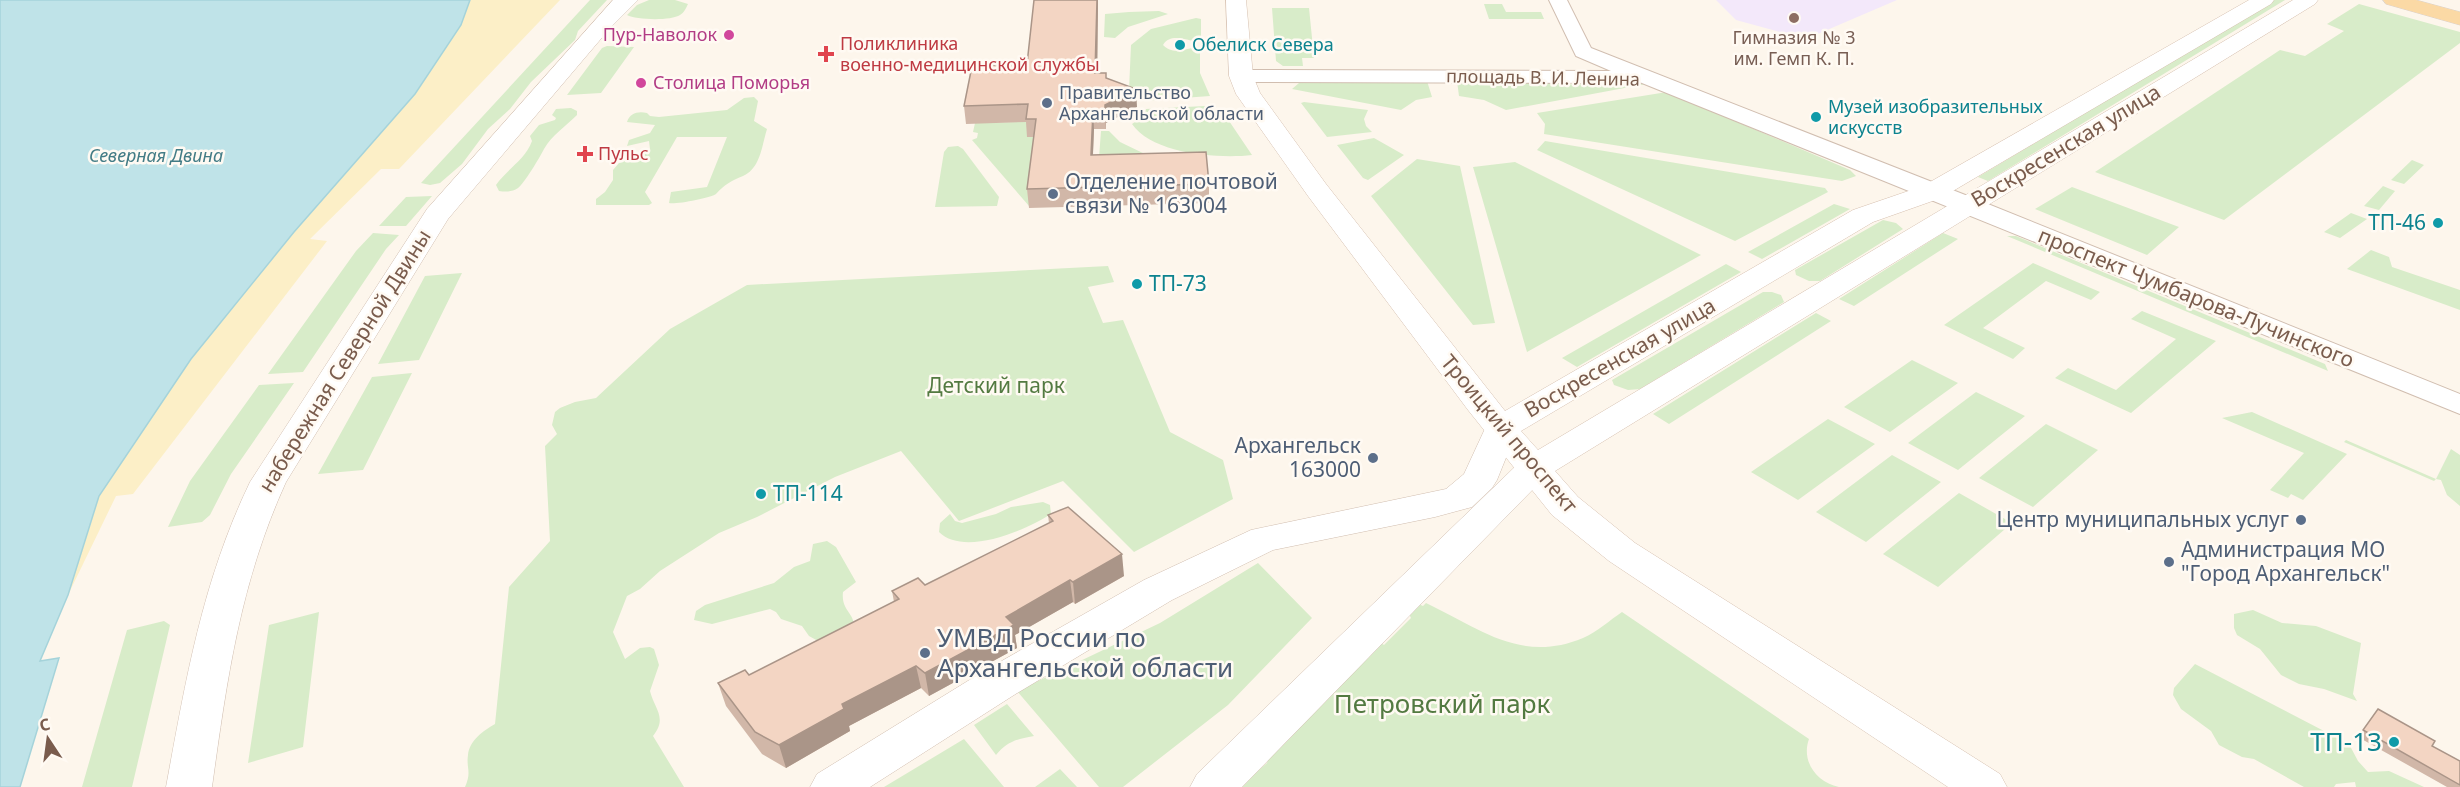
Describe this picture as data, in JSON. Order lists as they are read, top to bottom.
{
  "streets": {
    "main road": ["Воскресенская улица", "набережная Северной Двины", "Троицкий проспект"],
    "street": ["площадь В. И. Ленина", "проспект Чумбарова-Лучинского"]
  },
  "crossings": [
    ["площадь В. И. Ленина", "Воскресенская улица"],
    ["площадь В. И. Ленина", "проспект Чумбарова-Лучинского"],
    ["площадь В. И. Ленина", "Троицкий проспект"],
    ["Воскресенская улица", "проспект Чумбарова-Лучинского"],
    ["Воскресенская улица", "Троицкий проспект"]
  ],
  "water": ["Северная Двина"],
  "parks": ["Детский парк", "Петровский парк"],
  "places": {
    "other": [
      "Гимназия № 3 им. Гемп К. П.",
      "Пур-Наволок",
      "Обелиск Севера",
      "Столица Поморья",
      "Правительство Архангельской области",
      "Музей изобразительных искусств",
      "Отделение почтовой связи № 163004",
      "ТП-46",
      "ТП-73",
      "Архангельск 163000",
      "ТП-114",
      "Центр муниципальных услуг",
      "Администрация МО \"Город Архангельск\"",
      "УМВД России по Архангельской области",
      "ТП-13"
    ],
    "health": ["Поликлиника военно-медицинской службы", "Пульс"]
  },
  "north": "top"
}
